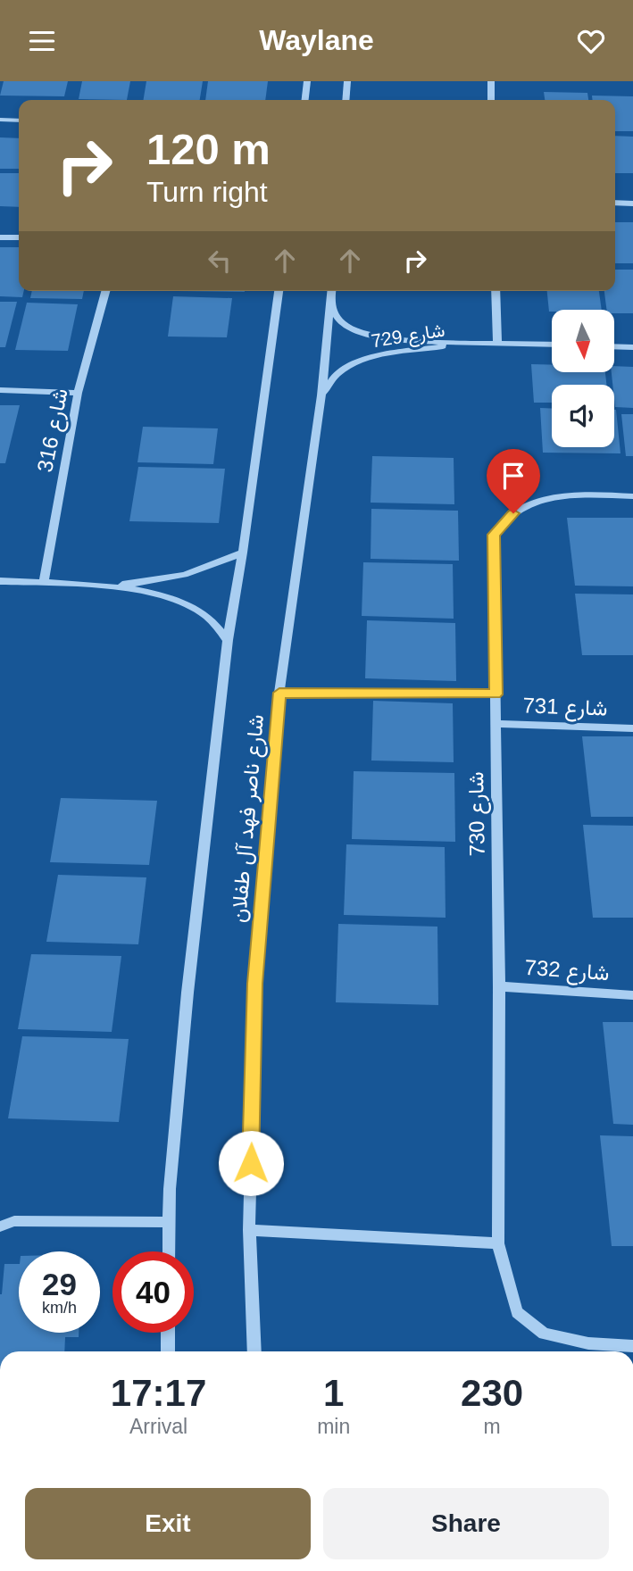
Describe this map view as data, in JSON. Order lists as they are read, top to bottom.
{
  "streets": {
    "street": [
      "شارع 729",
      "شارع 316",
      "شارع 731",
      "شارع 730",
      "شارع ناصر فهد آل طفلان",
      "شارع 732"
    ]
  },
  "crossings": [
    ["شارع 729", "شارع ناصر فهد آل طفلان"],
    ["شارع 731", "شارع 730"],
    ["شارع 730", "شارع 732"]
  ],
  "north": "bottom",
  "page": {
    "header": "Waylane",
    "turn": ["120 m", "Turn right"],
    "speed": "29 km/h",
    "limit": "40",
    "eta": [
      "17:17",
      "Arrival",
      "1",
      "min",
      "230",
      "m"
    ],
    "buttons": ["Exit", "Share"]
  }
}
